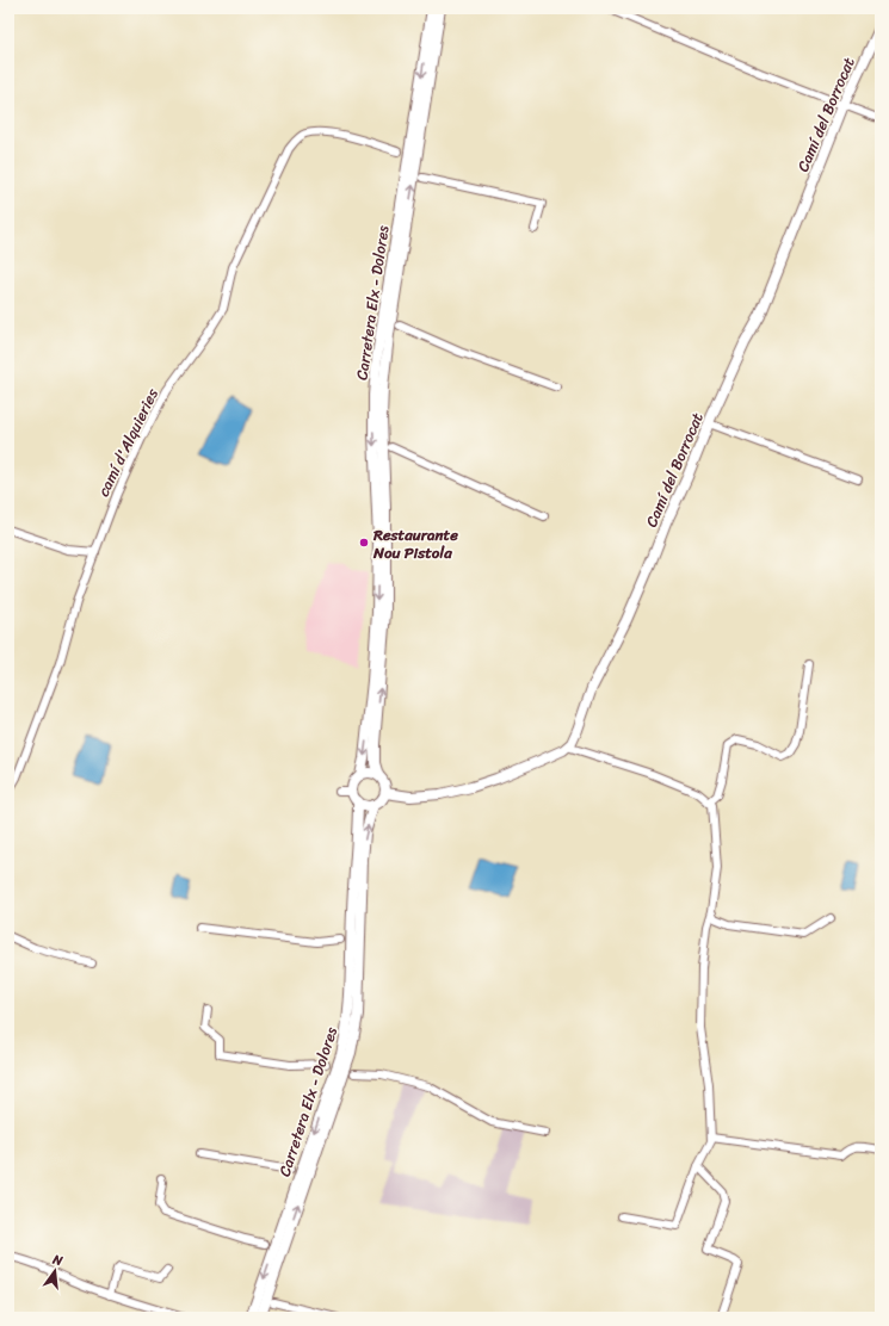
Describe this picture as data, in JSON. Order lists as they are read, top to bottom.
{
  "streets": {
    "main road": ["Camí del Borrocat", "Carretera Elx - Dolores"],
    "street": ["camí d'Alquieries"]
  },
  "places": ["Restaurante Nou Pistola"],
  "north": "top"
}
